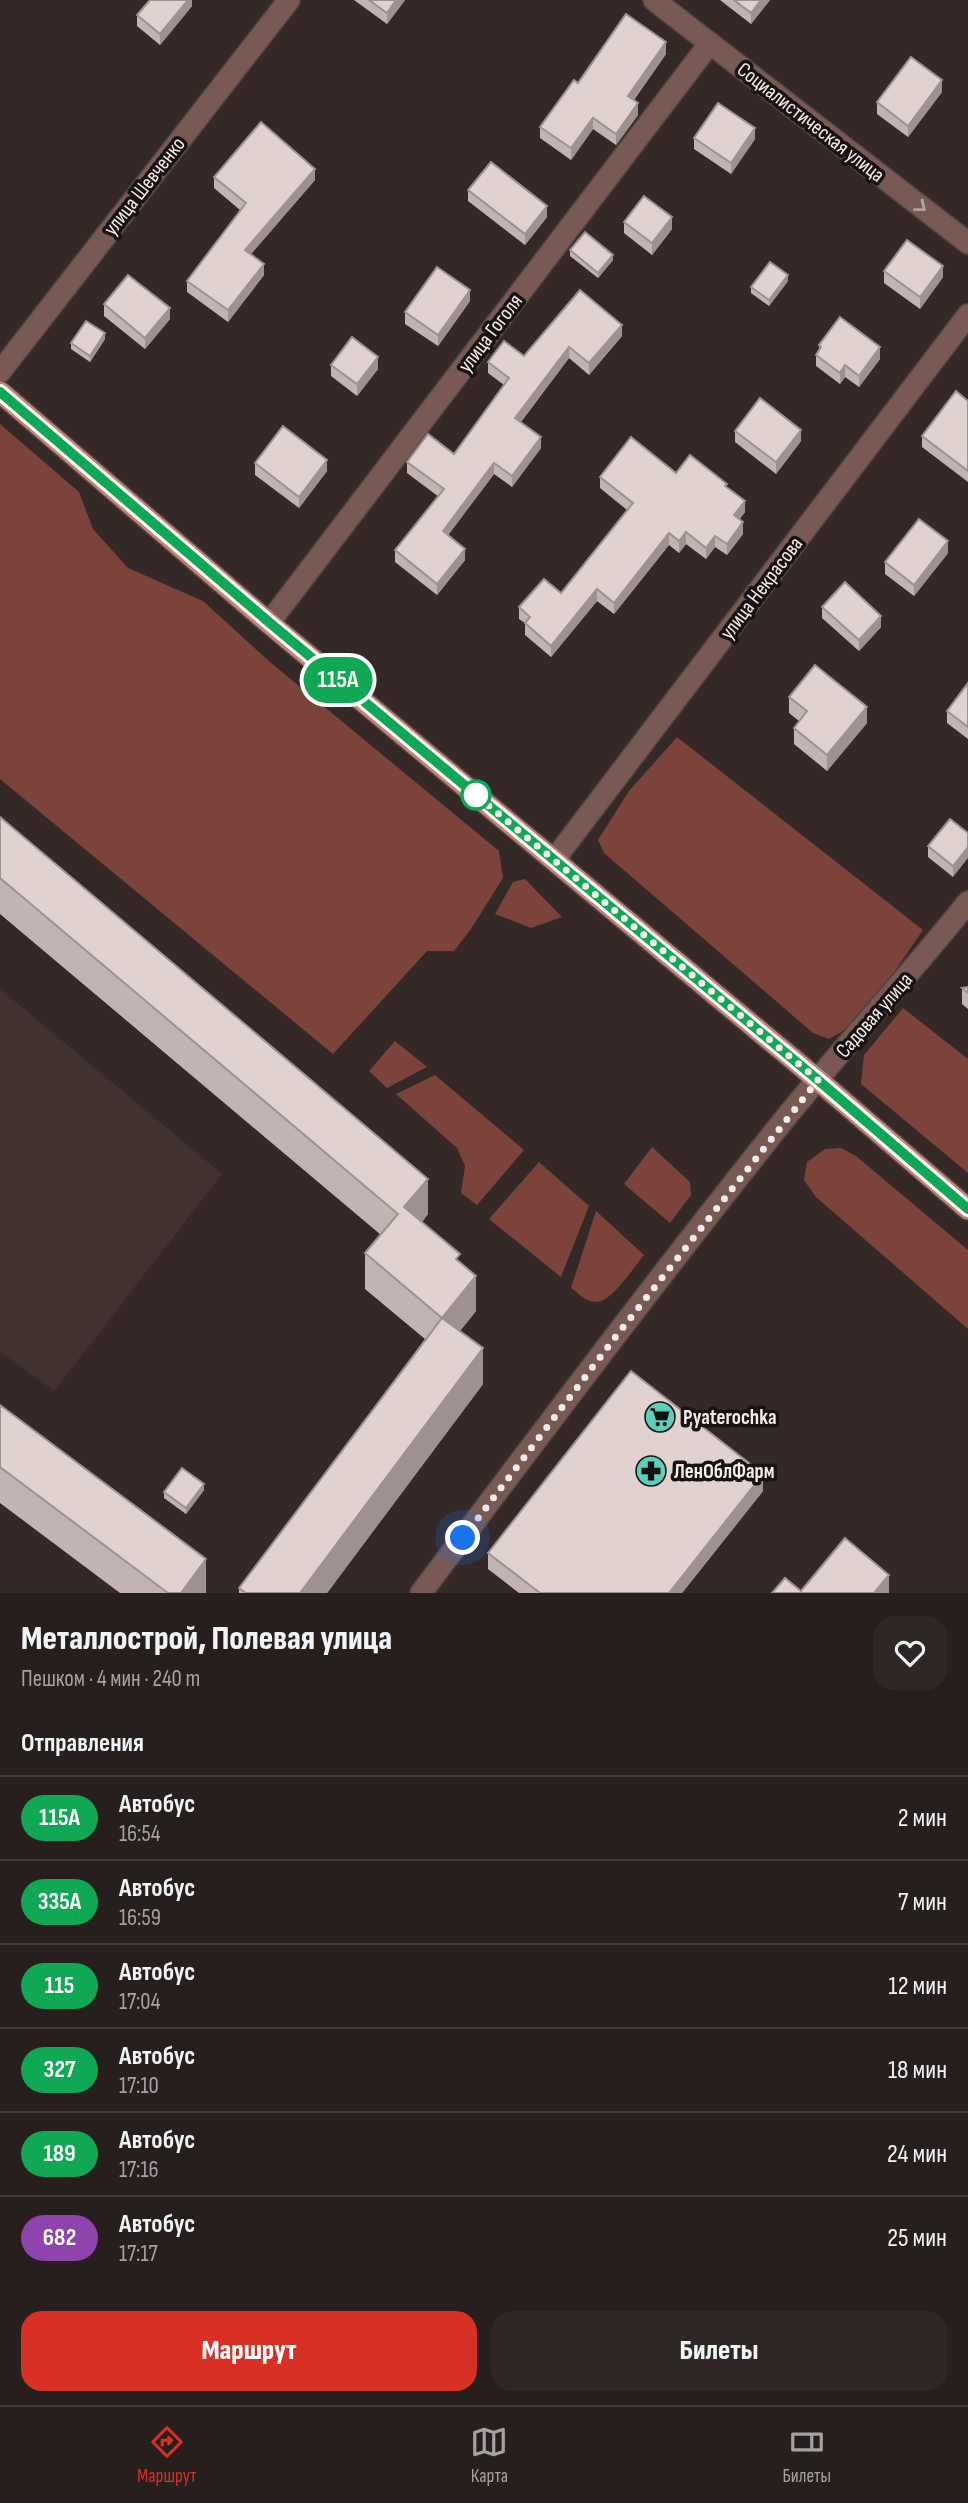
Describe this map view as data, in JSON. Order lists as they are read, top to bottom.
{
  "streets": {
    "street": [
      "Социалистическая улица",
      "улица Шевченко",
      "улица Гоголя",
      "улица Некрасова",
      "Садовая улица"
    ]
  },
  "crossings": [
    ["Социалистическая улица", "улица Гоголя"]
  ],
  "one_way": ["Социалистическая улица"],
  "places": {
    "supermarket": ["Pyaterochka"],
    "pharmacy": ["ЛенОблФарм"]
  },
  "lines": ["bus line 115А"],
  "page": {
    "on_map": "115А",
    "heading": [
      ["Металлострой, Полевая улица", "Пешком · 4 мин · 240 m"],
      "Отправления"
    ],
    "list": [
      {
        "mark": "115А",
        "name": "Автобус",
        "note": "16:54",
        "value": "2 мин"
      },
      {
        "mark": "335А",
        "name": "Автобус",
        "note": "16:59",
        "value": "7 мин"
      },
      {
        "mark": "115",
        "name": "Автобус",
        "note": "17:04",
        "value": "12 мин"
      },
      {
        "mark": "327",
        "name": "Автобус",
        "note": "17:10",
        "value": "18 мин"
      },
      {
        "mark": "189",
        "name": "Автобус",
        "note": "17:16",
        "value": "24 мин"
      },
      {
        "mark": "682",
        "name": "Автобус",
        "note": "17:17",
        "value": "25 мин"
      }
    ],
    "buttons": ["Маршрут", "Билеты"],
    "tabs": ["Маршрут", "Карта", "Билеты"]
  }
}
